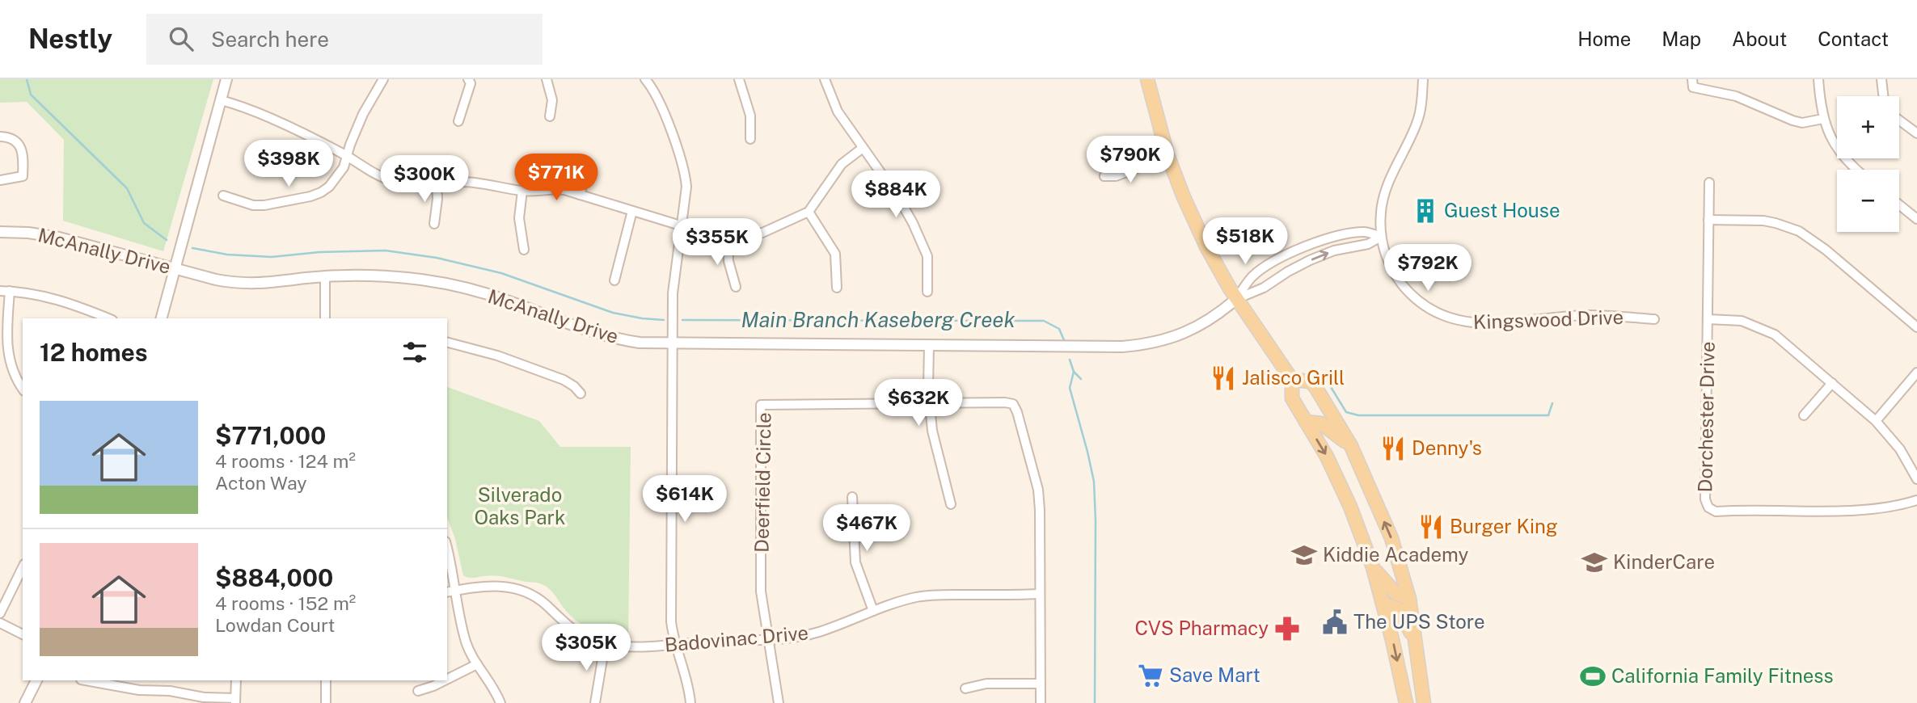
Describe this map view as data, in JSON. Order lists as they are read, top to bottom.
{
  "streets": {
    "street": [
      "McAnally Drive",
      "Kingswood Drive",
      "Dorchester Drive",
      "Deerfield Circle",
      "Badovinac Drive"
    ]
  },
  "crossings": [
    ["McAnally Drive", "Kingswood Drive"],
    ["Deerfield Circle", "Badovinac Drive"]
  ],
  "water": ["Main Branch Kaseberg Creek"],
  "parks": ["Silverado Oaks Park"],
  "places": {
    "building": ["Guest House"],
    "restaurant": ["Jalisco Grill", "Denny's", "Burger King"],
    "school or university": ["Kiddie Academy", "KinderCare"],
    "public building": ["The UPS Store"],
    "pharmacy": ["CVS Pharmacy"],
    "supermarket": ["Save Mart"],
    "sports": ["California Family Fitness"]
  },
  "page": {
    "header": "Nestly",
    "search": "Search here",
    "nav": [
      "Home",
      "Map",
      "About",
      "Contact"
    ],
    "map_buttons": ["+", "−"],
    "price": [
      "$790K",
      "$398K",
      "$771K",
      "$300K",
      "$884K",
      "$518K",
      "$355K",
      "$792K",
      "$632K",
      "$614K",
      "$467K",
      "$305K"
    ],
    "heading": "12 homes",
    "list": [
      {
        "name": "$771,000",
        "note": "4 rooms · 124 m² · Acton Way"
      },
      {
        "name": "$884,000",
        "note": "4 rooms · 152 m² · Lowdan Court"
      }
    ]
  }
}
